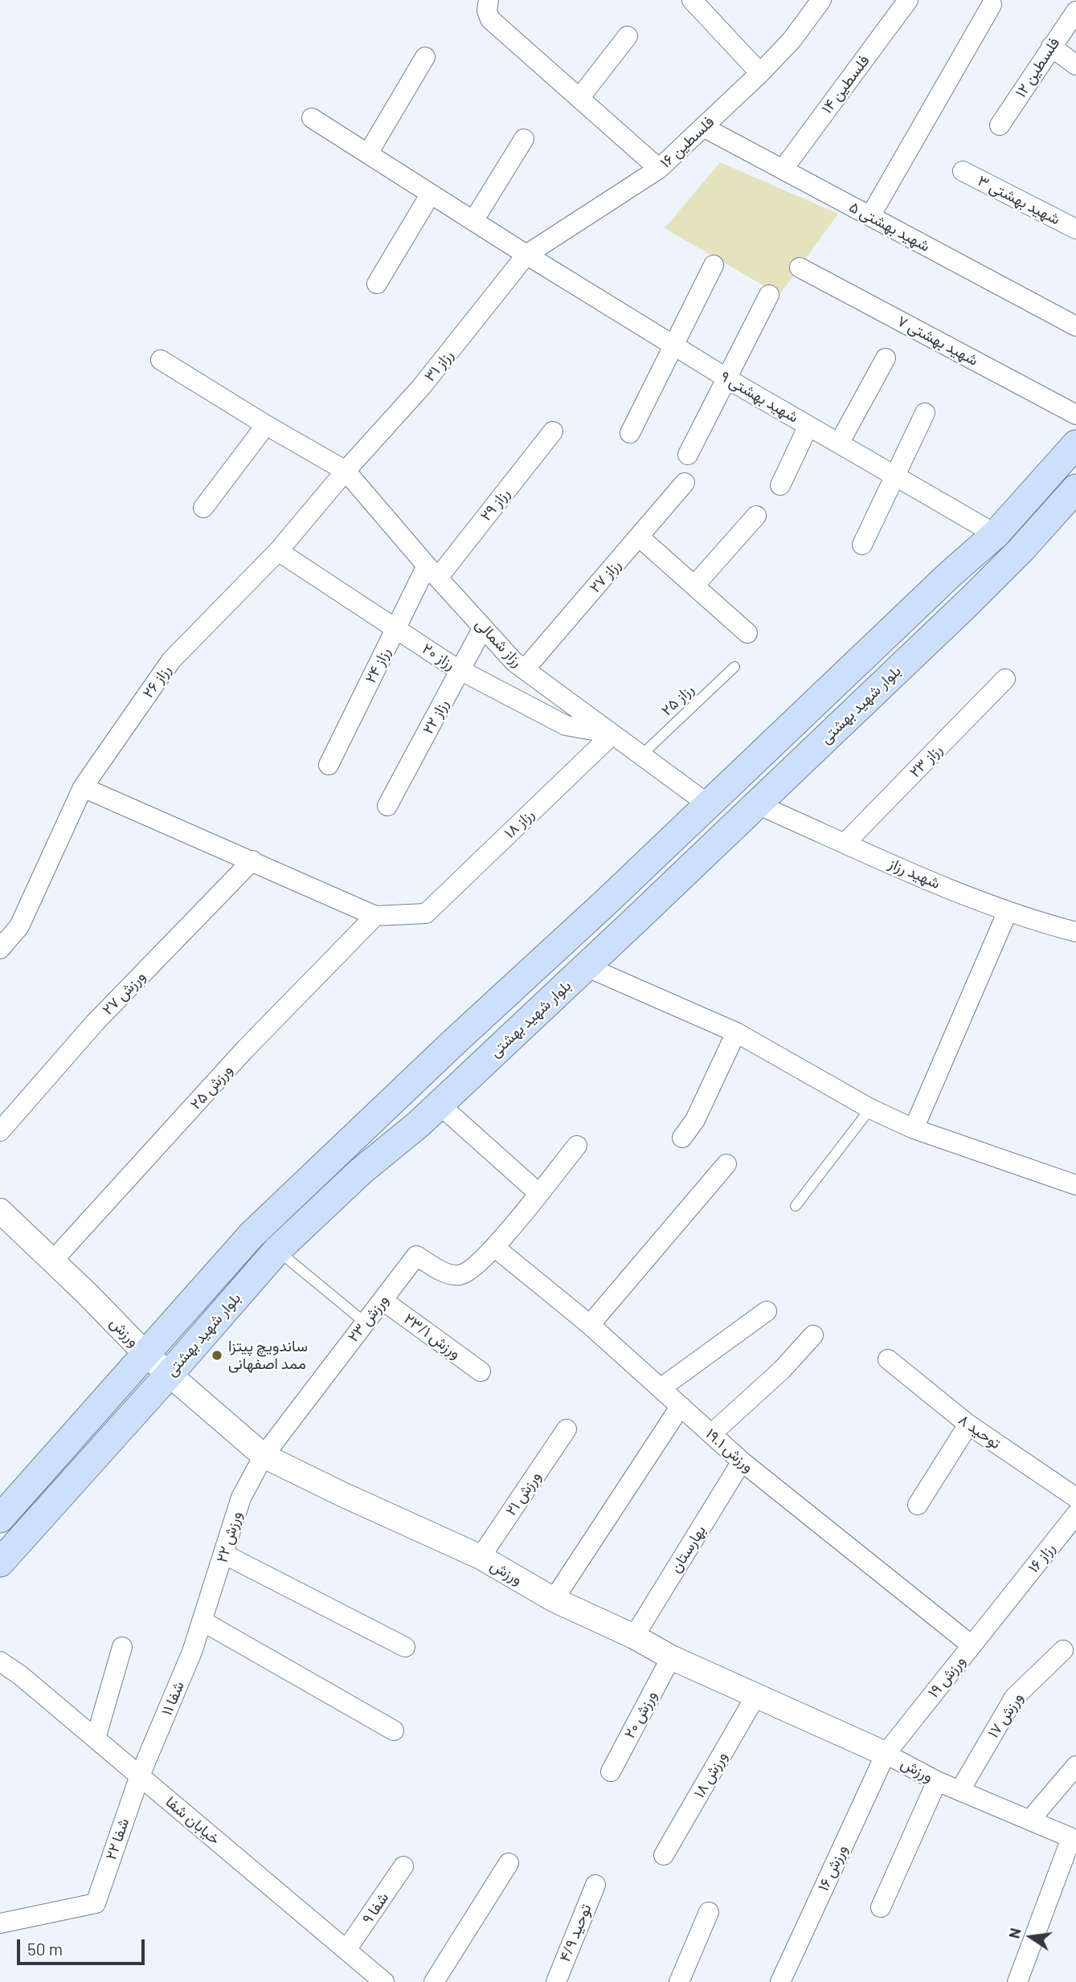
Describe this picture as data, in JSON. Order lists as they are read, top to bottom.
{
  "streets": {
    "main road": ["بلوار شهید بهشتی"],
    "street": [
      "فلسطین ۱۲",
      "فلسطین ۱۴",
      "فلسطین ۱۶",
      "شهید بهشتی ۳",
      "شهید بهشتی ۵",
      "شهید بهشتی ۷",
      "رزاز ۳۱",
      "شهید بهشتی ۹",
      "رزاز ۲۹",
      "رزاز ۲۷",
      "رزاز شمالی",
      "رزاز ۲۰",
      "رزاز ۲۴",
      "رزاز ۲۶",
      "رزاز ۲۲",
      "رزاز ۲۳",
      "رزاز ۱۸",
      "شهید رزاز",
      "ورزش ۲۷",
      "ورزش ۲۵",
      "ورزش ۲۳",
      "ورزش",
      "ورزش ۲۳/۱",
      "توحید ۸",
      "ورزش ۱۹.۱",
      "ورزش ۲۱",
      "ورزش ۲۲",
      "بهارستان",
      "رزاز ۱۶",
      "ورزش ۱۹",
      "شفا ۱۱",
      "ورزش ۲۰",
      "ورزش ۱۷",
      "ورزش ۱۸",
      "خیابان شفا",
      "شفا ۲۲",
      "ورزش ۱۶",
      "شفا ۹",
      "توحید ۴/۹"
    ],
    "lane": ["رزاز ۲۵"]
  },
  "crossings": [
    ["فلسطین ۱۴", "شهید بهشتی ۵"],
    ["فلسطین ۱۶", "شهید بهشتی ۵"],
    ["فلسطین ۱۶", "رزاز ۳۱"],
    ["فلسطین ۱۶", "شهید بهشتی ۹"],
    ["رزاز ۳۱", "شهید بهشتی ۹"],
    ["رزاز ۳۱", "رزاز شمالی"],
    ["رزاز ۳۱", "رزاز ۲۶"],
    ["شهید بهشتی ۹", "بلوار شهید بهشتی"],
    ["رزاز ۲۹", "رزاز شمالی"],
    ["رزاز ۲۹", "رزاز ۲۴"],
    ["رزاز ۲۷", "رزاز شمالی"],
    ["رزاز شمالی", "رزاز ۲۰"],
    ["رزاز شمالی", "رزاز ۲۴"],
    ["رزاز شمالی", "رزاز ۲۶"],
    ["رزاز شمالی", "رزاز ۲۵"],
    ["رزاز شمالی", "بلوار شهید بهشتی"],
    ["رزاز شمالی", "رزاز ۲۲"],
    ["رزاز شمالی", "رزاز ۱۸"],
    ["رزاز ۲۰", "رزاز ۲۴"],
    ["رزاز ۲۰", "رزاز ۲۶"],
    ["رزاز ۲۰", "رزاز ۲۲"],
    ["رزاز ۲۰", "رزاز ۱۸"],
    ["بلوار شهید بهشتی", "شهید رزاز"],
    ["بلوار شهید بهشتی", "ورزش"],
    ["رزاز ۲۳", "شهید رزاز"],
    ["رزاز ۱۸", "ورزش ۲۵"],
    ["ورزش ۲۵", "ورزش"],
    ["ورزش ۲۳", "ورزش"],
    ["ورزش ۲۳", "ورزش ۲۳/۱"],
    ["ورزش ۲۳", "ورزش ۱۹.۱"],
    ["ورزش ۲۳", "ورزش ۲۲"],
    ["ورزش", "ورزش ۲۱"],
    ["ورزش", "ورزش ۲۲"],
    ["ورزش", "بهارستان"],
    ["ورزش", "ورزش ۱۹"],
    ["ورزش", "ورزش ۲۰"],
    ["ورزش", "ورزش ۱۷"],
    ["ورزش", "ورزش ۱۸"],
    ["ورزش", "ورزش ۱۶"],
    ["ورزش ۱۹.۱", "بهارستان"],
    ["ورزش ۱۹.۱", "ورزش ۱۹"],
    ["ورزش ۲۲", "شفا ۱۱"],
    ["رزاز ۱۶", "ورزش ۱۹"],
    ["ورزش ۱۹", "ورزش ۱۶"],
    ["شفا ۱۱", "خیابان شفا"],
    ["شفا ۱۱", "شفا ۲۲"],
    ["خیابان شفا", "شفا ۲۲"],
    ["خیابان شفا", "شفا ۹"]
  ],
  "places": ["ساندویچ پیتزا ممد اصفهانی"],
  "scale_bar": "50 m",
  "north": "left"
}
